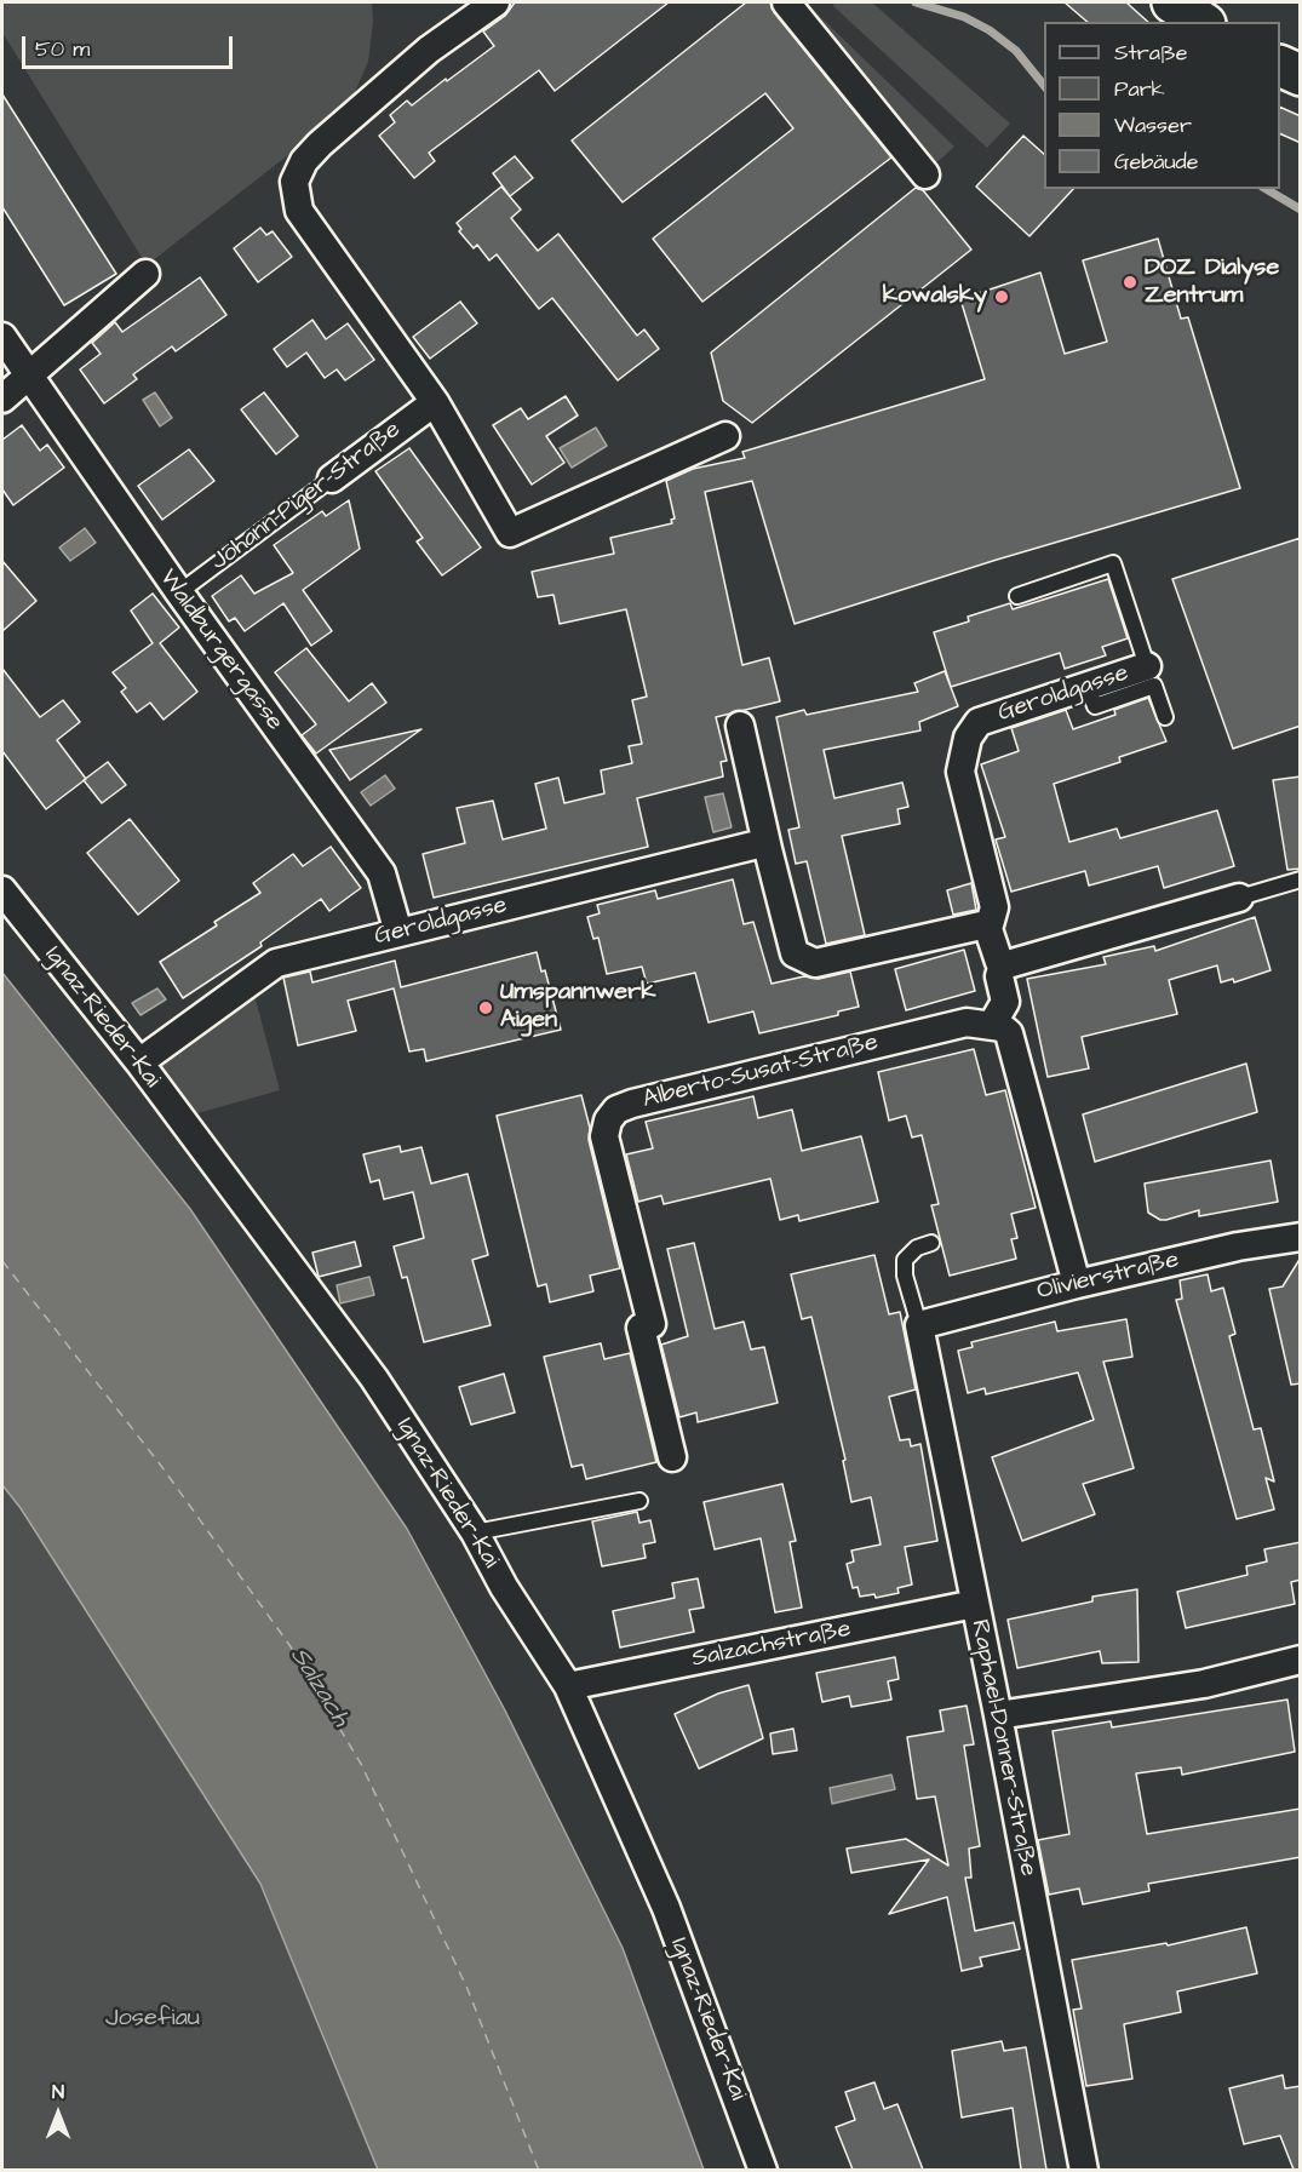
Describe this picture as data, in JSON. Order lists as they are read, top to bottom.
{
  "streets": {
    "street": [
      "Johann-Piger-Straße",
      "Waldburgergasse",
      "Geroldgasse",
      "Ignaz-Rieder-Kai",
      "Alberto-Susat-Straße",
      "Olivierstraße",
      "Salzachstraße",
      "Raphael-Donner-Straße"
    ]
  },
  "crossings": [
    ["Johann-Piger-Straße", "Waldburgergasse"],
    ["Waldburgergasse", "Geroldgasse"],
    ["Geroldgasse", "Ignaz-Rieder-Kai"],
    ["Geroldgasse", "Alberto-Susat-Straße"],
    ["Ignaz-Rieder-Kai", "Salzachstraße"],
    ["Olivierstraße", "Raphael-Donner-Straße"],
    ["Salzachstraße", "Raphael-Donner-Straße"]
  ],
  "water": ["Salzach"],
  "parks": ["Josefiau"],
  "places": ["DOZ Dialyse Zentrum", "kowalsky", "Umspannwerk Aigen"],
  "legend": [
    "Straße",
    "Park",
    "Wasser",
    "Gebäude"
  ],
  "scale_bar": "50 m",
  "north": "top"
}
